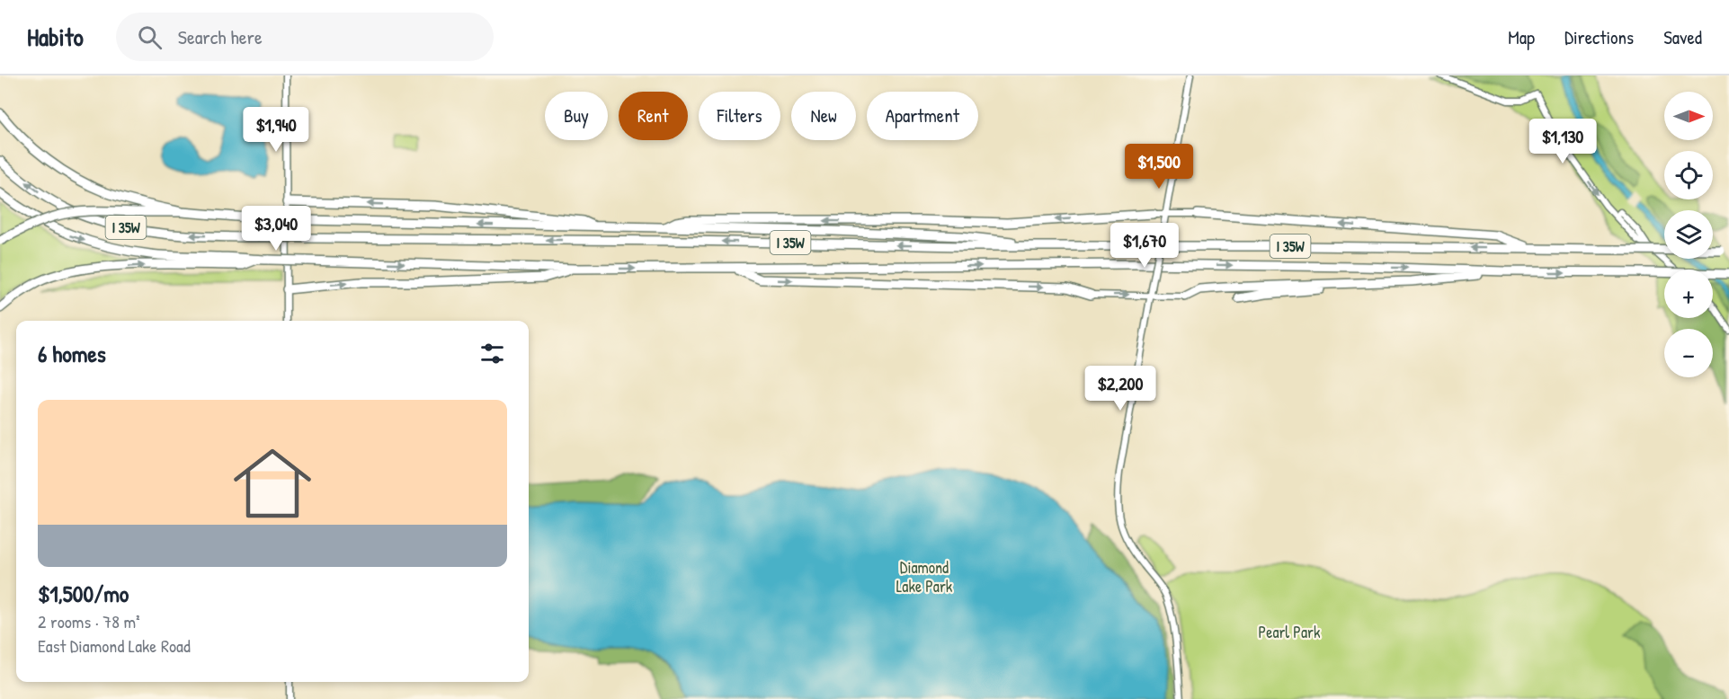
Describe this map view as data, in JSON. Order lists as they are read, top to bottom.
{
  "streets": {
    "highway": ["I 35W"]
  },
  "parks": ["Diamond Lake Park", "Pearl Park"],
  "north": "right",
  "page": {
    "header": "Habito",
    "search": "Search here",
    "nav": ["Map", "Directions", "Saved"],
    "map_buttons": ["+", "−"],
    "chip": [
      "Buy",
      "Rent",
      "Filters",
      "New",
      "Apartment"
    ],
    "price": [
      "$1,940",
      "$1,130",
      "$1,500",
      "$3,040",
      "$1,670",
      "$2,200"
    ],
    "heading": "6 homes",
    "list": [
      {
        "name": "$1,500/mo",
        "note": "2 rooms · 78 m² · East Diamond Lake Road"
      }
    ]
  }
}
